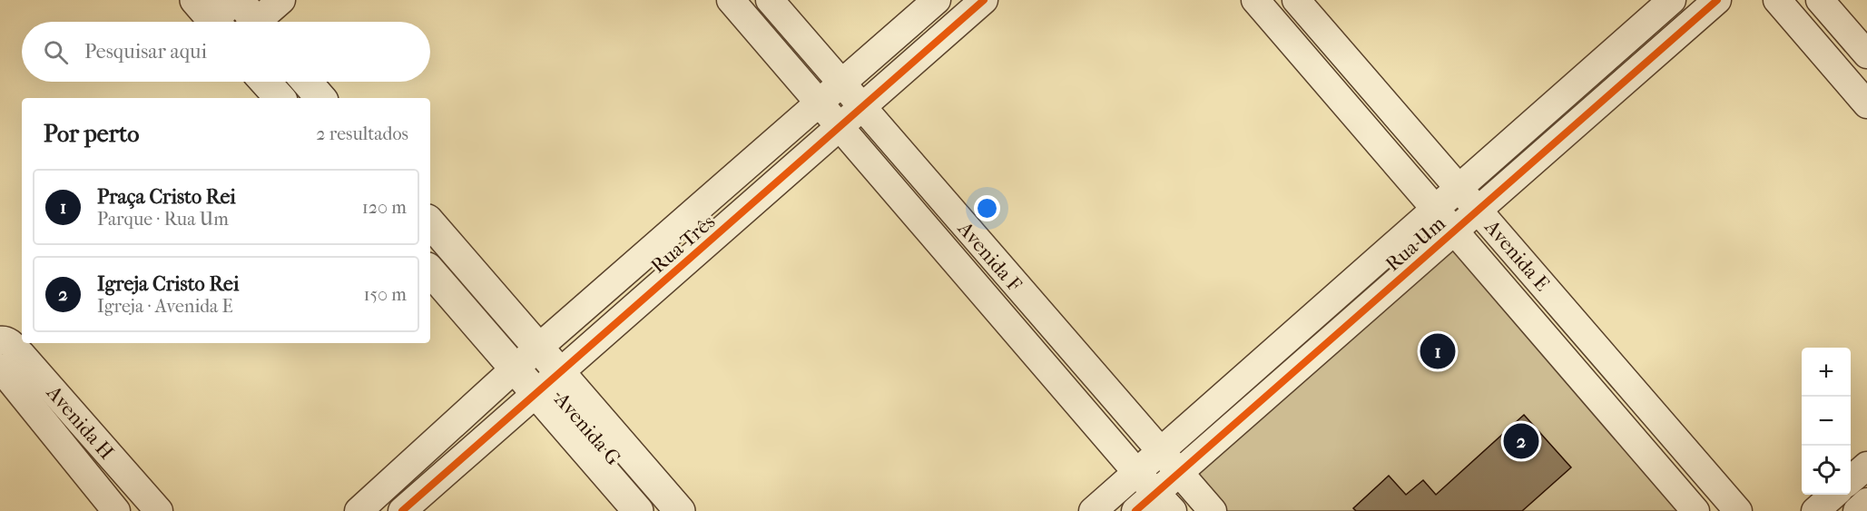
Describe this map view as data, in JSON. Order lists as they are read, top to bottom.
{
  "streets": {
    "street": [
      "Rua Três",
      "Rua Um",
      "Avenida E",
      "Avenida F",
      "Avenida H",
      "Avenida G"
    ]
  },
  "crossings": [
    ["Rua Três", "Avenida F"],
    ["Rua Três", "Avenida G"],
    ["Rua Um", "Avenida E"],
    ["Rua Um", "Avenida F"]
  ],
  "page": {
    "search": "Pesquisar aqui",
    "heading": ["Por perto", "2 resultados"],
    "list": [
      {
        "mark": "1",
        "name": "Praça Cristo Rei",
        "note": "Parque · Rua Um",
        "value": "120 m"
      },
      {
        "mark": "2",
        "name": "Igreja Cristo Rei",
        "note": "Igreja · Avenida E",
        "value": "150 m"
      }
    ],
    "pins": ["1", "2"],
    "map_buttons": ["+", "−"]
  }
}
